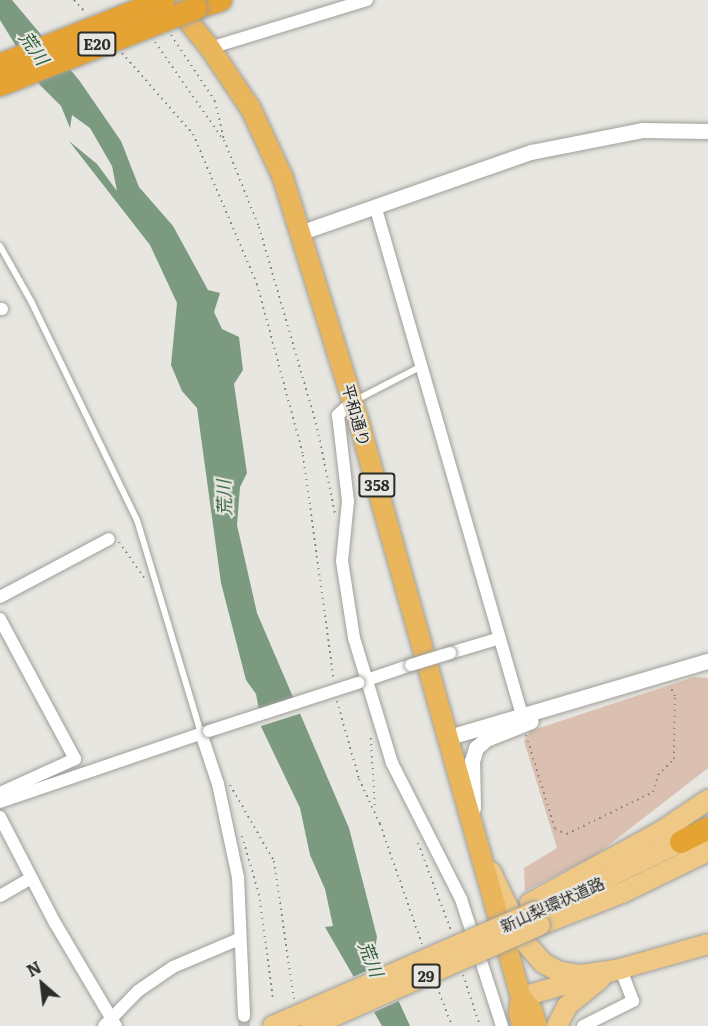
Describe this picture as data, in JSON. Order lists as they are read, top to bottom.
{
  "streets": {
    "highway": ["E20", "平和通り", "358"],
    "main road": ["29"]
  },
  "water": ["荒川"],
  "north": "top left"
}
